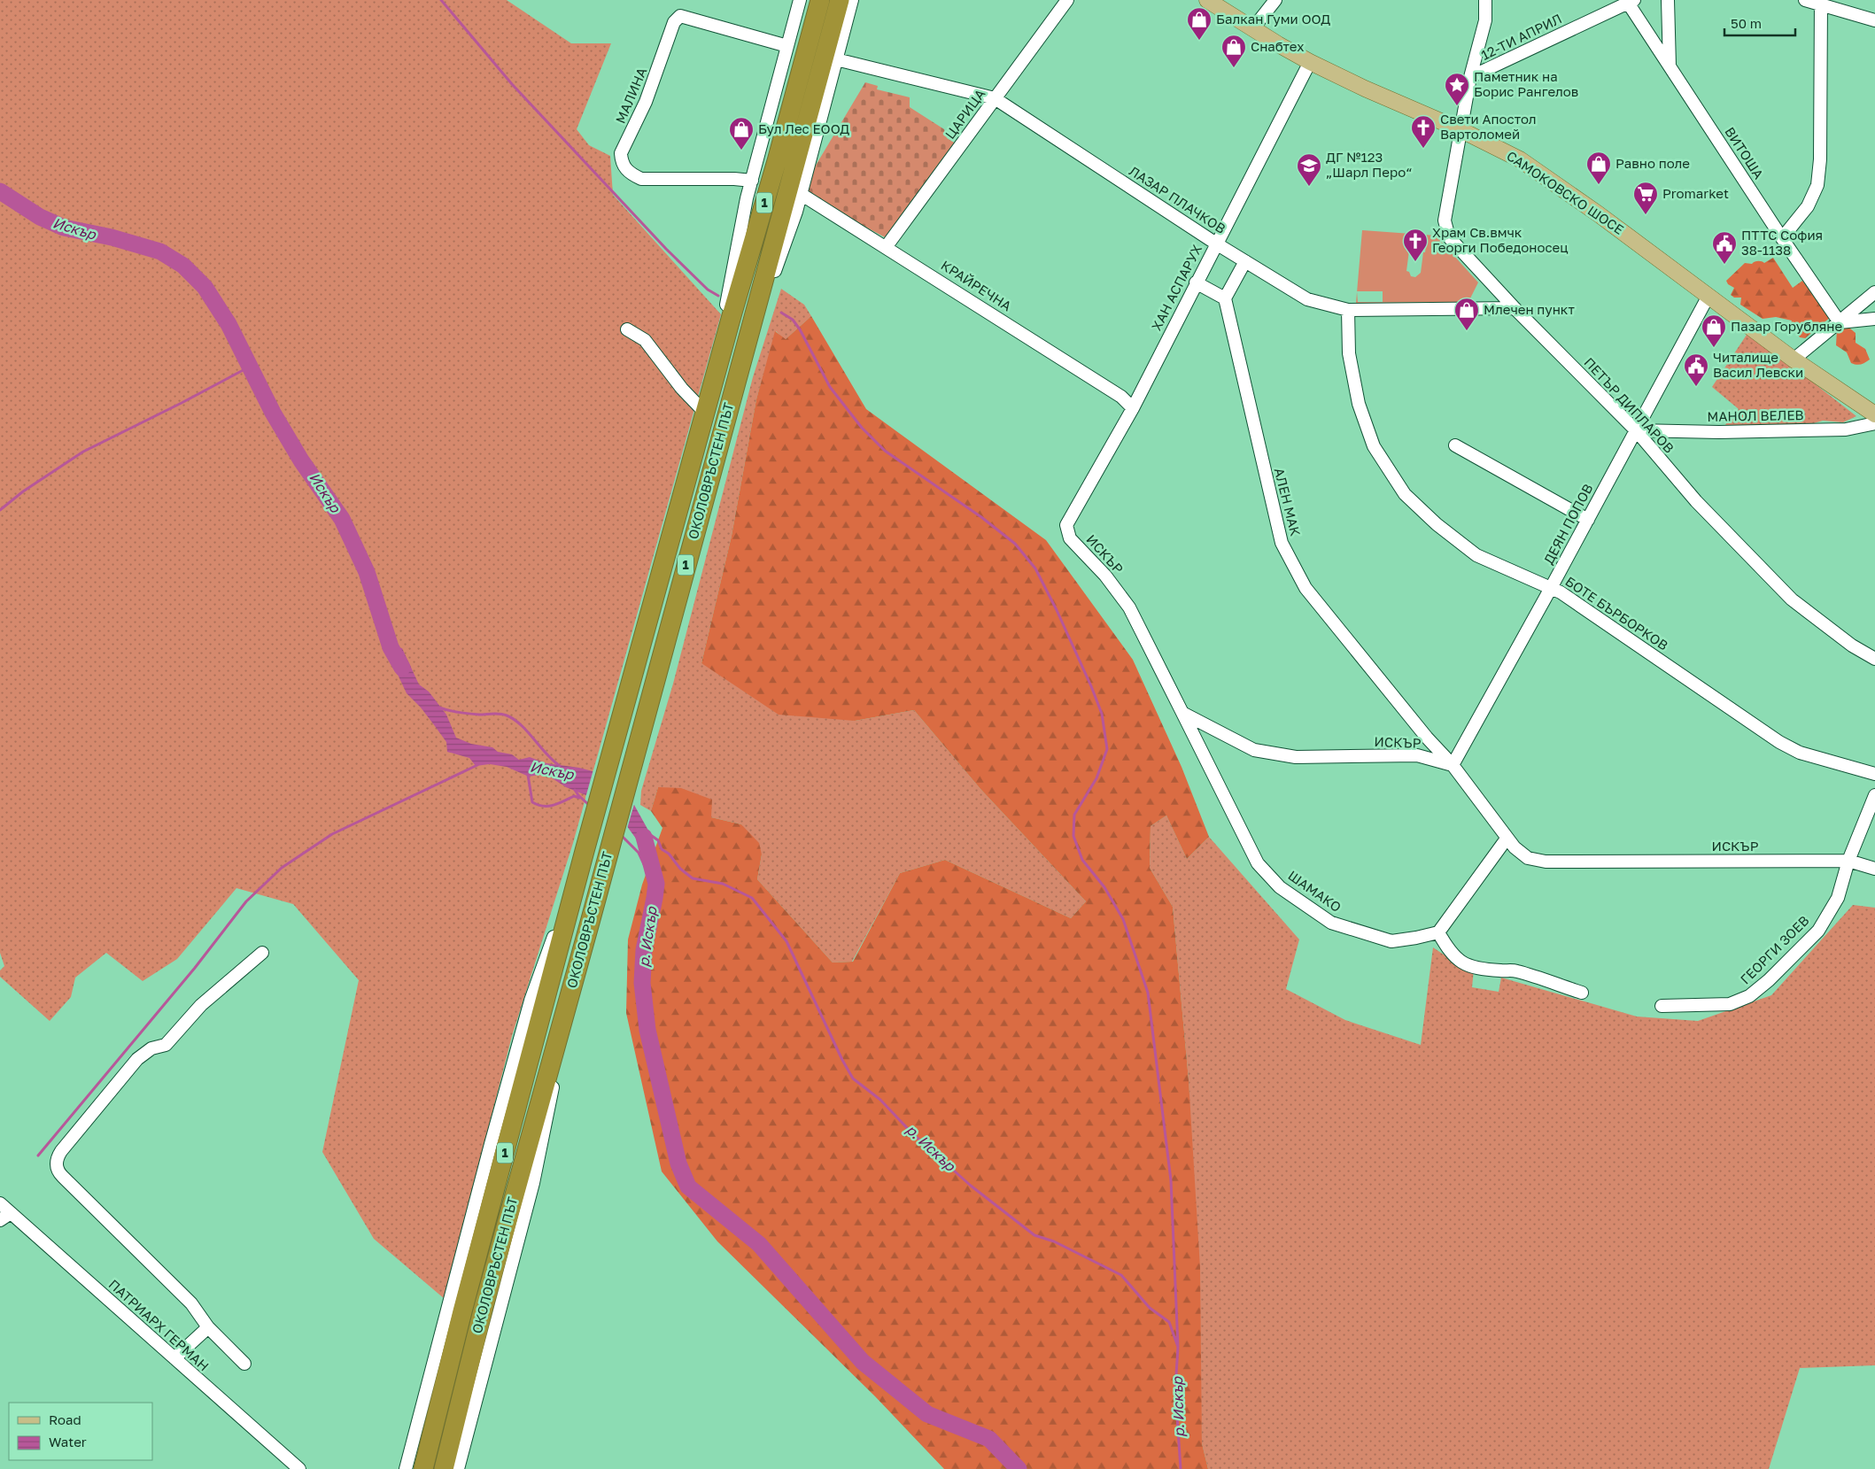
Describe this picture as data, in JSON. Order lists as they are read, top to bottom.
{
  "streets": {
    "highway": ["1", "ОКОЛОВРЪСТЕН ПЪТ"],
    "main road": ["САМОКОВСКО ШОСЕ"],
    "street": [
      "12-ТИ АПРИЛ",
      "МАЛИНА",
      "ЦАРИЦА",
      "ВИТОША",
      "ЛАЗАР ПЛАЧКОВ",
      "КРАЙРЕЧНА",
      "ХАН АСПАРУХ",
      "ПЕТЪР ДИПЛАРОВ",
      "МАНОЛ ВЕЛЕВ",
      "АЛЕН МАК",
      "ДЕЯН ПОПОВ",
      "ИСКЪР",
      "БОТЕ БЪРБОРКОВ",
      "ШАМАКО",
      "ГЕОРГИ ЗОЕВ",
      "ПАТРИАРХ ГЕРМАН"
    ]
  },
  "crossings": [
    ["12-ТИ АПРИЛ", "ВИТОША"],
    ["12-ТИ АПРИЛ", "ПЕТЪР ДИПЛАРОВ"],
    ["МАЛИНА", "ОКОЛОВРЪСТЕН ПЪТ"],
    ["ЦАРИЦА", "ЛАЗАР ПЛАЧКОВ"],
    ["ЦАРИЦА", "КРАЙРЕЧНА"],
    ["САМОКОВСКО ШОСЕ", "ХАН АСПАРУХ"],
    ["САМОКОВСКО ШОСЕ", "ПЕТЪР ДИПЛАРОВ"],
    ["САМОКОВСКО ШОСЕ", "ДЕЯН ПОПОВ"],
    ["ЛАЗАР ПЛАЧКОВ", "ХАН АСПАРУХ"],
    ["ЛАЗАР ПЛАЧКОВ", "ПЕТЪР ДИПЛАРОВ"],
    ["ЛАЗАР ПЛАЧКОВ", "ОКОЛОВРЪСТЕН ПЪТ"],
    ["ЛАЗАР ПЛАЧКОВ", "БОТЕ БЪРБОРКОВ"],
    ["КРАЙРЕЧНА", "ХАН АСПАРУХ"],
    ["КРАЙРЕЧНА", "ОКОЛОВРЪСТЕН ПЪТ"],
    ["ХАН АСПАРУХ", "ИСКЪР"],
    ["ПЕТЪР ДИПЛАРОВ", "МАНОЛ ВЕЛЕВ"],
    ["ПЕТЪР ДИПЛАРОВ", "ДЕЯН ПОПОВ"],
    ["МАНОЛ ВЕЛЕВ", "ДЕЯН ПОПОВ"],
    ["АЛЕН МАК", "ДЕЯН ПОПОВ"],
    ["АЛЕН МАК", "ИСКЪР"],
    ["ДЕЯН ПОПОВ", "ИСКЪР"],
    ["ДЕЯН ПОПОВ", "БОТЕ БЪРБОРКОВ"],
    ["ИСКЪР", "ШАМАКО"],
    ["ИСКЪР", "ГЕОРГИ ЗОЕВ"]
  ],
  "water": ["Искър", "р. Искър"],
  "places": {
    "shop": [
      "Балкан Гуми ООД",
      "Снабтех",
      "Бул Лес ЕООД",
      "Равно поле",
      "Млечен пункт",
      "Пазар Горубляне"
    ],
    "place": ["Паметник на Борис Рангелов"],
    "church": ["Свети Апостол Вартоломей", "Храм Св.вмчк Георги Победоносец"],
    "school or university": ["ДГ №123 „Шарл Перо“"],
    "supermarket": ["Promarket"],
    "public building": ["ПТТС София 38-1138", "Читалище Васил Левски"]
  },
  "legend": ["Road", "Water"],
  "scale_bar": "50 m"
}
